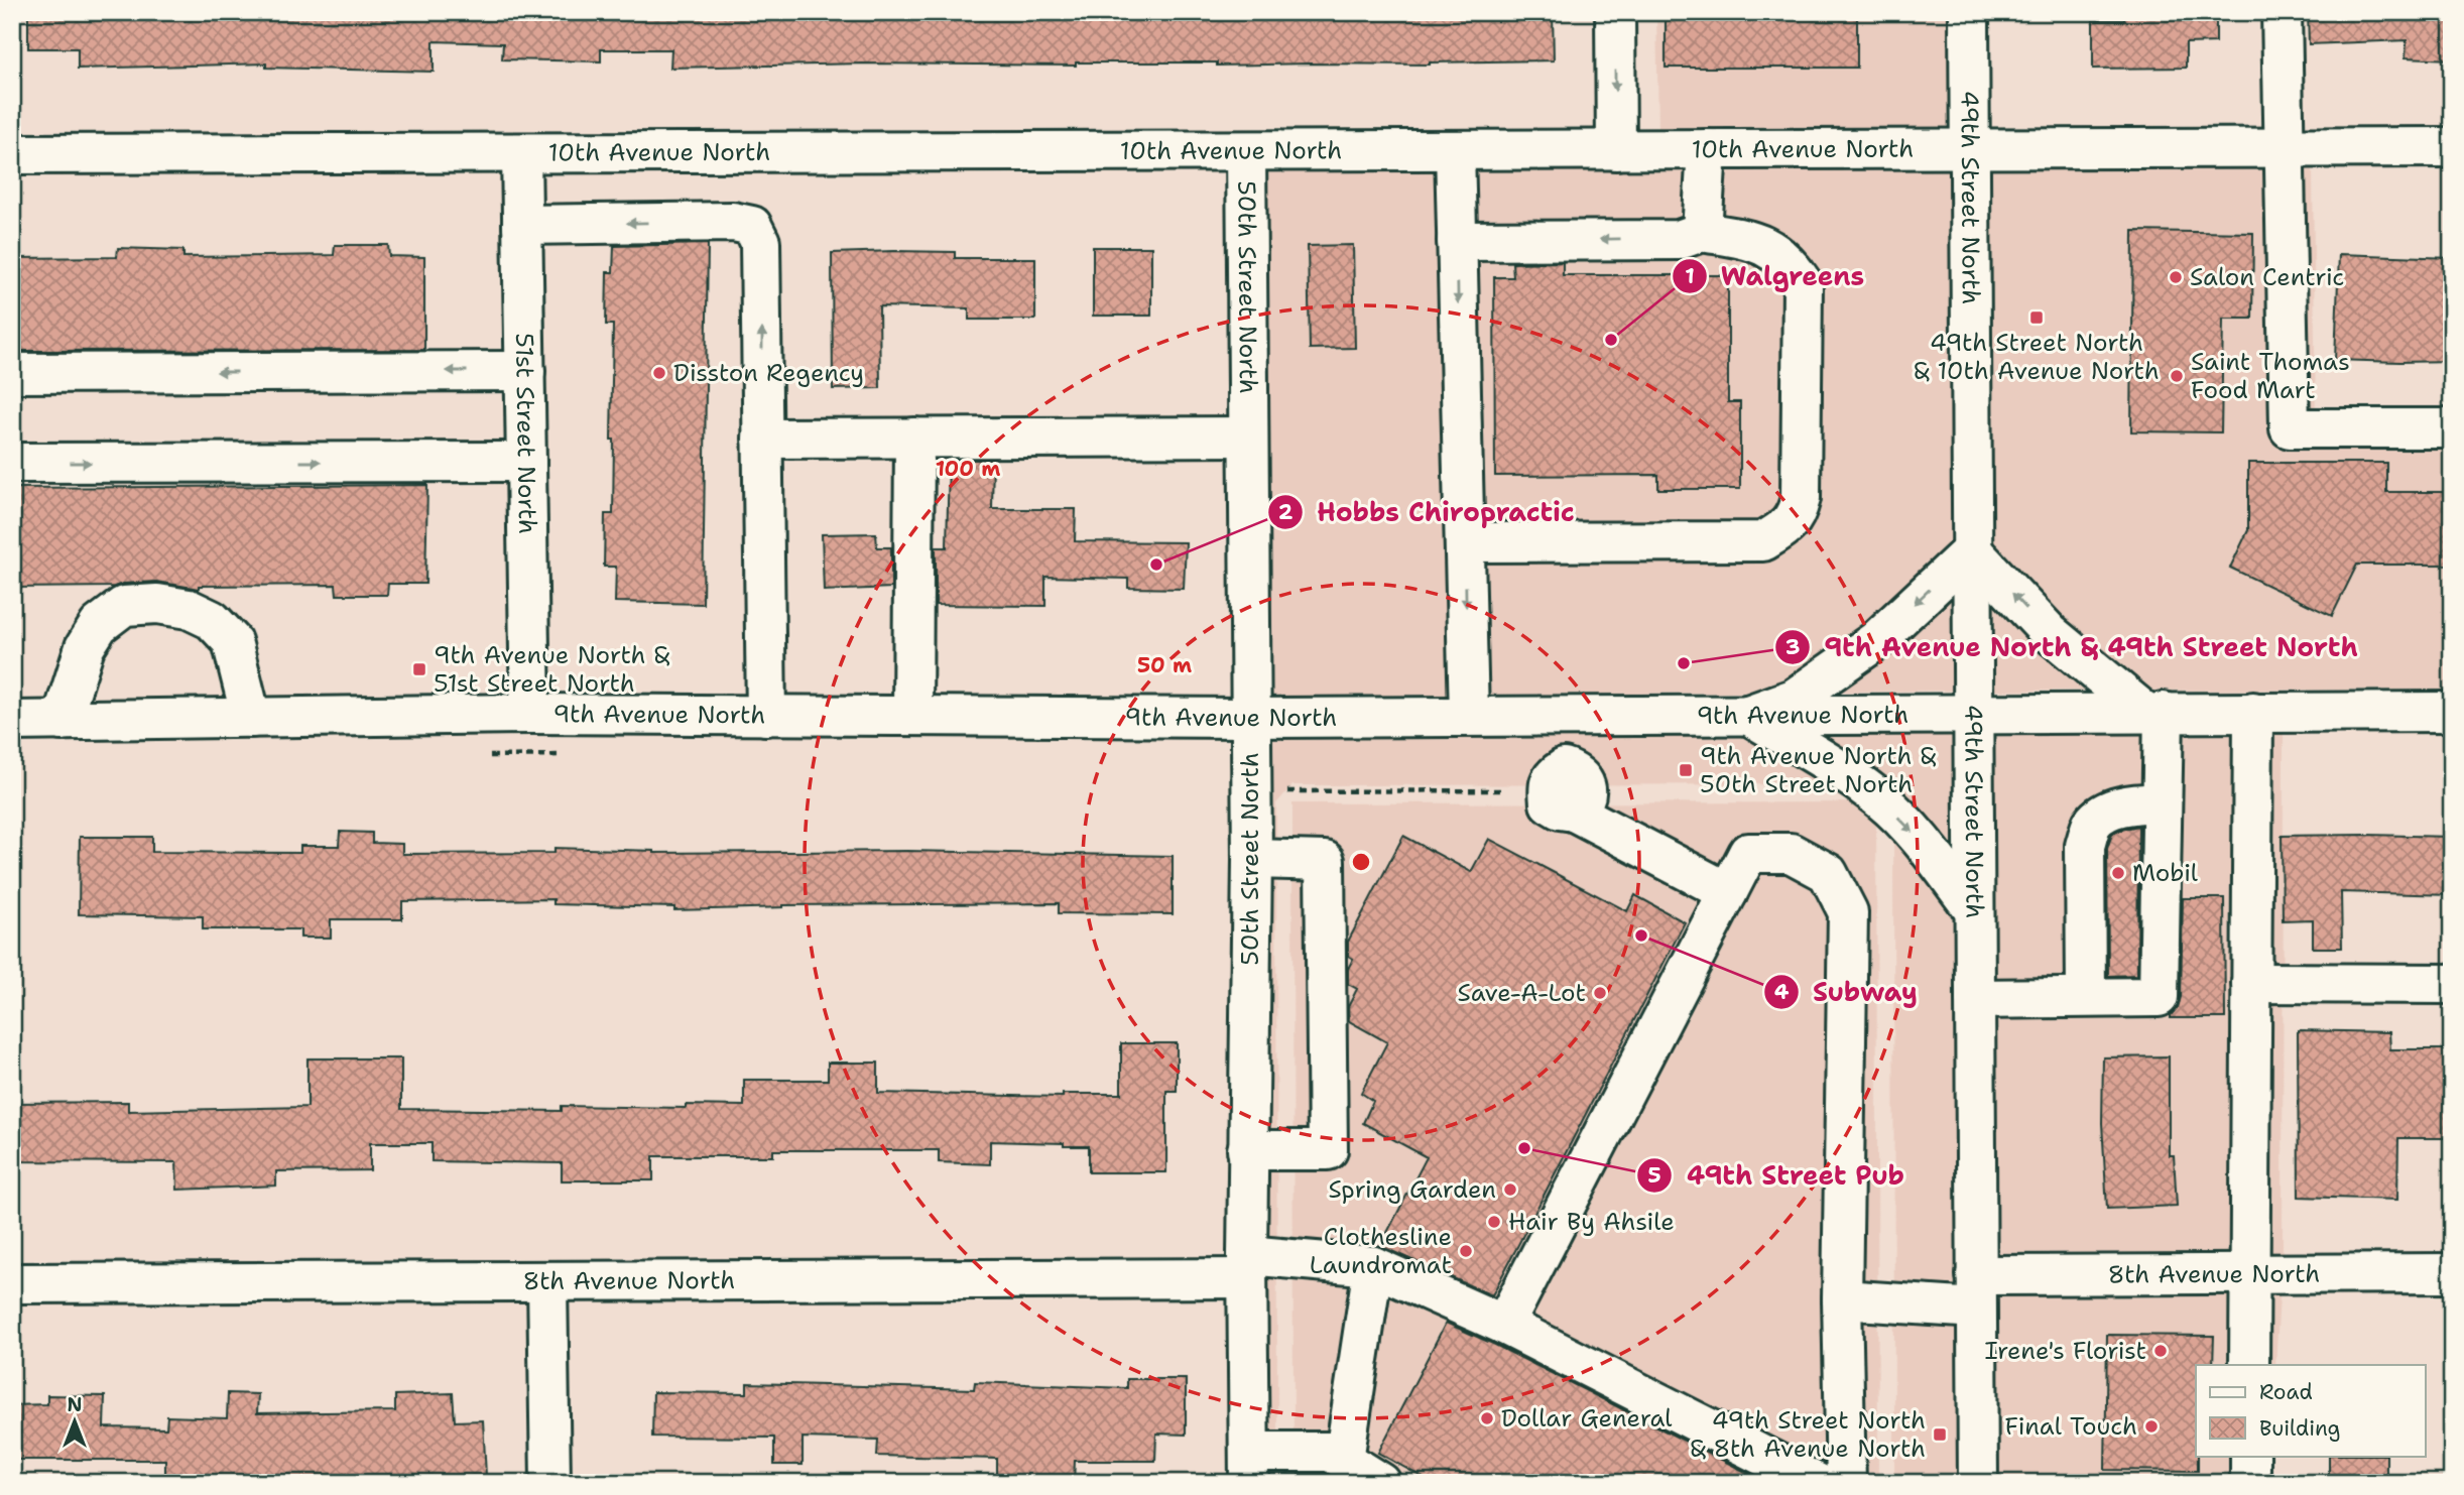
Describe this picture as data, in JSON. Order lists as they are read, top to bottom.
{
  "streets": {
    "street": [
      "10th Avenue North",
      "49th Street North",
      "50th Street North",
      "51st Street North",
      "9th Avenue North",
      "8th Avenue North"
    ]
  },
  "crossings": [
    ["10th Avenue North", "49th Street North"],
    ["10th Avenue North", "50th Street North"],
    ["10th Avenue North", "51st Street North"],
    ["49th Street North", "9th Avenue North"],
    ["49th Street North", "8th Avenue North"],
    ["50th Street North", "9th Avenue North"],
    ["50th Street North", "8th Avenue North"],
    ["51st Street North", "9th Avenue North"]
  ],
  "places": {
    "other": [
      "Salon Centric",
      "Walgreens",
      "Disston Regency",
      "Saint Thomas Food Mart",
      "Hobbs Chiropractic",
      "9th Avenue North & 49th Street North",
      "Mobil",
      "Subway",
      "Save-A-Lot",
      "49th Street Pub",
      "Spring Garden",
      "Hair By Ahsile",
      "Clothesline Laundromat",
      "Irene's Florist",
      "Dollar General",
      "Final Touch"
    ],
    "transit": [
      "49th Street North & 10th Avenue North",
      "9th Avenue North & 51st Street North",
      "9th Avenue North & 50th Street North",
      "49th Street North & 8th Avenue North"
    ]
  },
  "legend": ["Road", "Building"],
  "north": "top",
  "rings": ["100 m", "50 m"]
}
